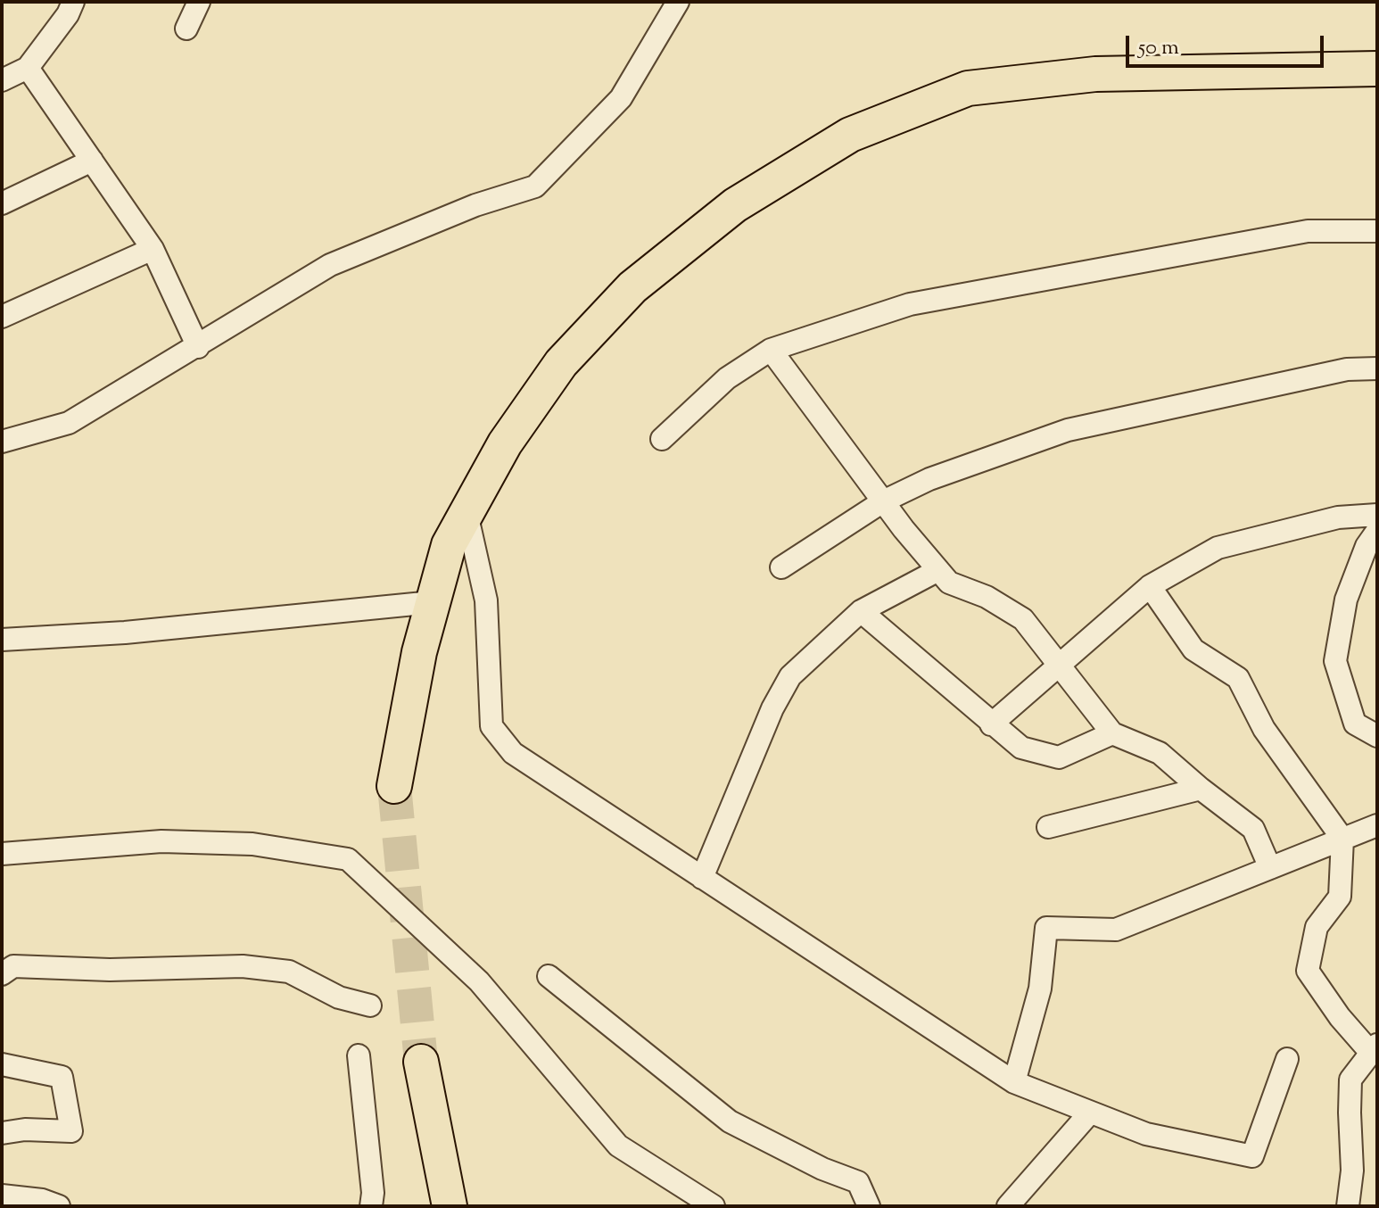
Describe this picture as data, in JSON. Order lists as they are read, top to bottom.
{
  "scale_bar": "50 m"
}
